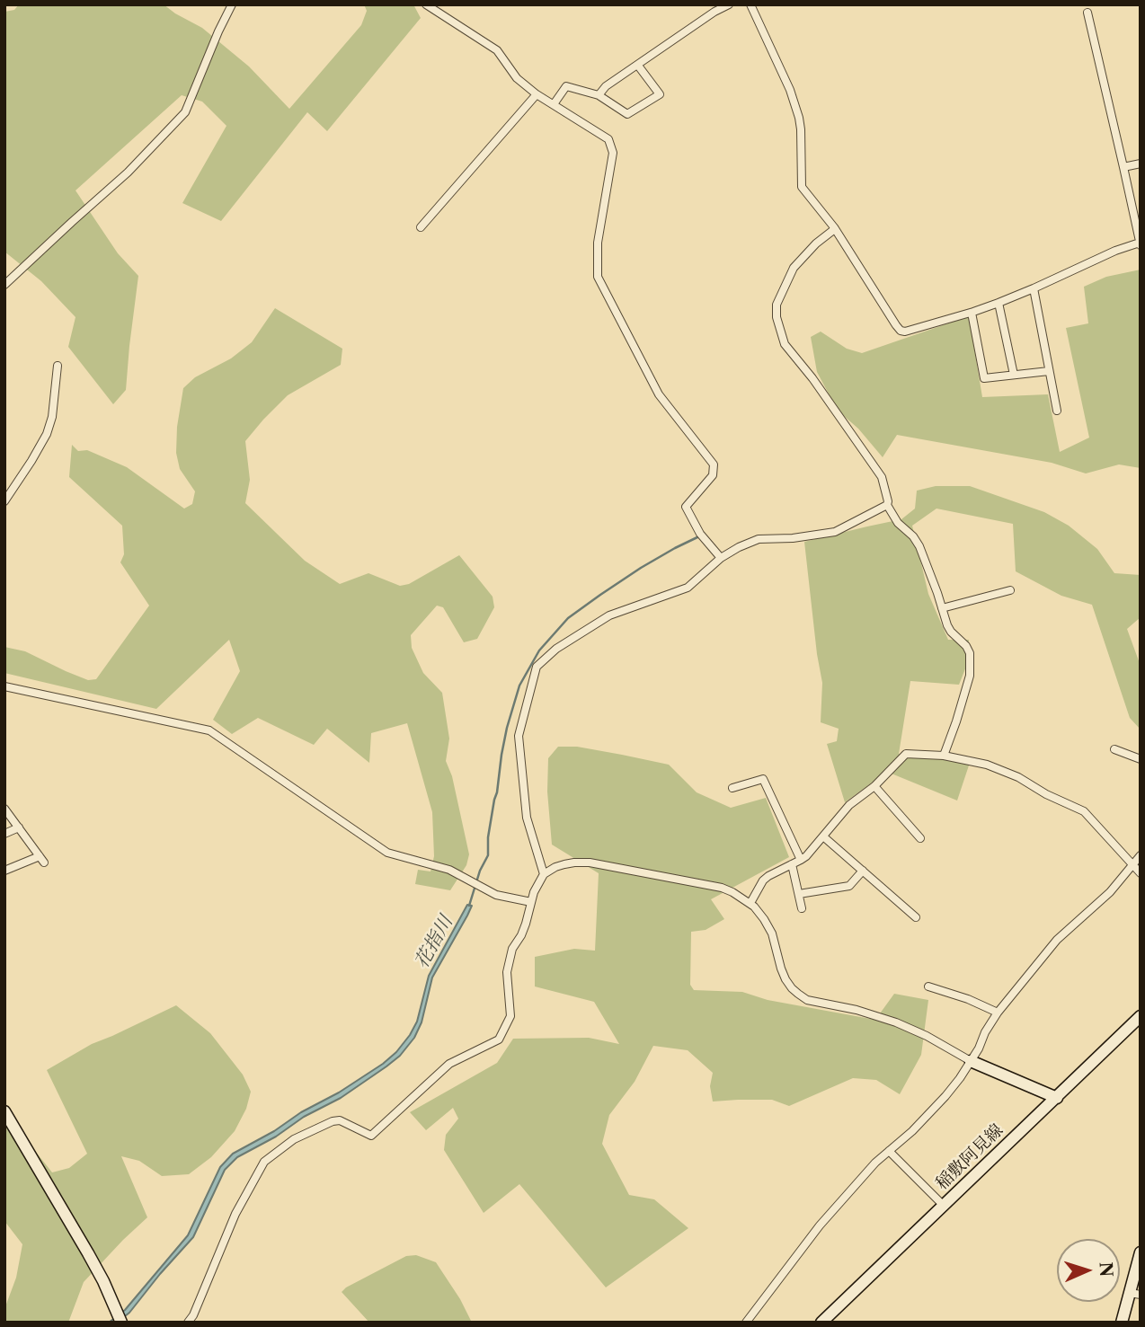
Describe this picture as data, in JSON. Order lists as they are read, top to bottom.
{
  "streets": {
    "main road": ["稲敷阿見線"]
  },
  "water": ["花指川"],
  "north": "right"
}
